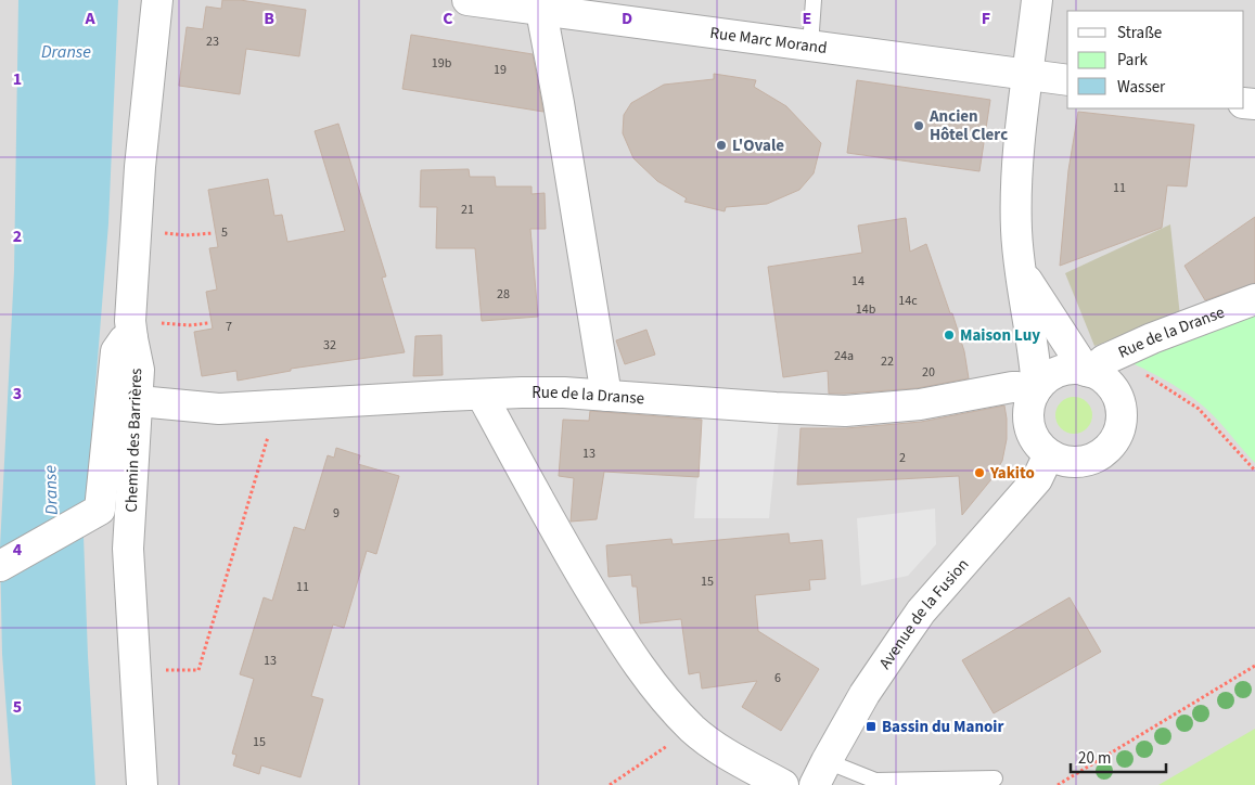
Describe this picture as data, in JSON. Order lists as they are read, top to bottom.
{
  "streets": {
    "street": [
      "Rue Marc Morand",
      "Rue de la Dranse",
      "Chemin des Barrières",
      "Avenue de la Fusion"
    ]
  },
  "crossings": [
    ["Rue de la Dranse", "Chemin des Barrières"],
    ["Rue de la Dranse", "Avenue de la Fusion"]
  ],
  "water": ["Dranse"],
  "places": {
    "other": [
      "Ancien Hôtel Clerc",
      "L'Ovale",
      "Maison Luy",
      "Yakito"
    ],
    "transit": ["Bassin du Manoir"]
  },
  "house_numbers": [
    "23",
    "19b",
    "19",
    "11",
    "21",
    "5",
    "14",
    "28",
    "14c",
    "14b",
    "7",
    "32",
    "24a",
    "22",
    "20",
    "13",
    "2",
    "9",
    "15",
    "11",
    "13",
    "6",
    "15"
  ],
  "legend": ["Straße", "Park", "Wasser"],
  "scale_bar": "20 m",
  "grid": {
    "columns": [
      "A",
      "B",
      "C",
      "D",
      "E",
      "F"
    ],
    "rows": [
      "1",
      "2",
      "3",
      "4",
      "5"
    ]
  }
}
